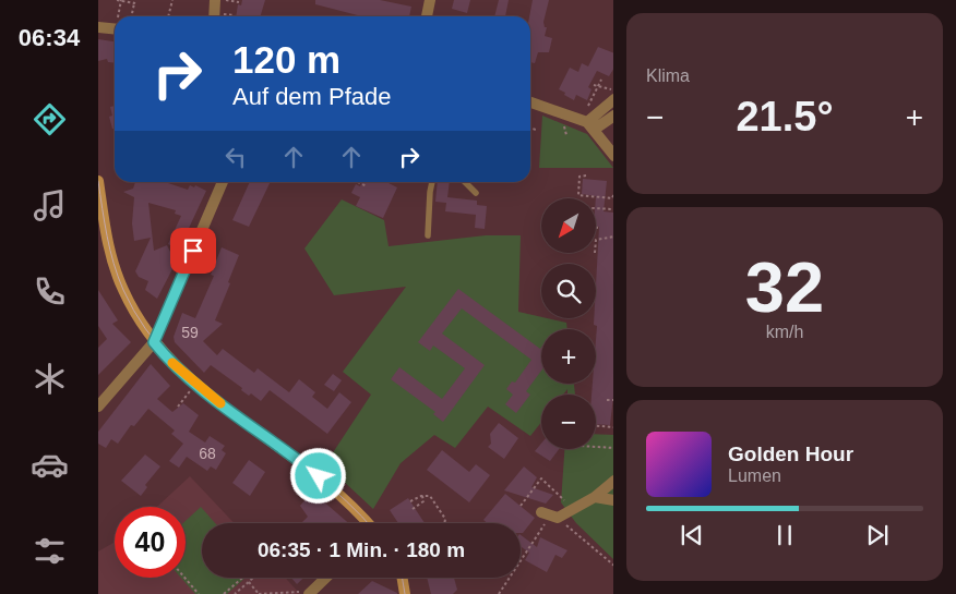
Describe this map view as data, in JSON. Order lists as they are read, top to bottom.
{
  "house_numbers": ["59", "68"],
  "north": "bottom left",
  "page": {
    "tabs": "06:34",
    "tile": [
      "Klima",
      ["32", "km/h"]
    ],
    "turn": ["120 m", "Auf dem Pfade"],
    "heat": ["−", "21.5°", "+"],
    "map_buttons": ["+", "−"],
    "song": ["Golden Hour", "Lumen"],
    "limit": "40",
    "trip": "06:35 · 1 Min. · 180 m"
  }
}
